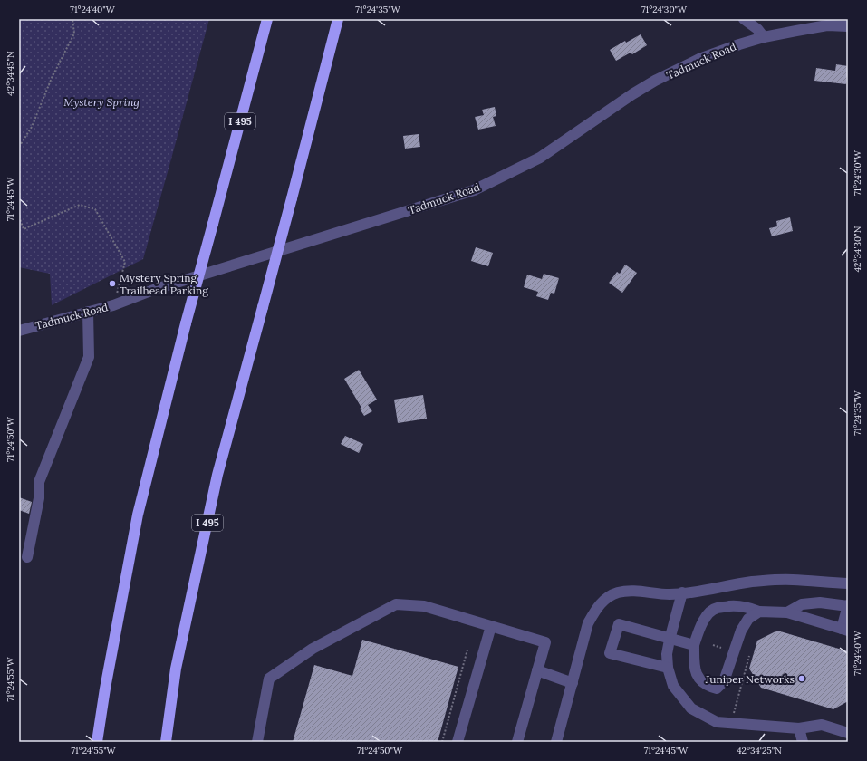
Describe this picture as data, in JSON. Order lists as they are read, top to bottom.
{
  "streets": {
    "highway": ["I 495"],
    "street": ["Tadmuck Road"]
  },
  "parks": ["Mystery Spring"],
  "places": ["Mystery Spring Trailhead Parking", "Juniper Networks"],
  "coordinates": [
    "71°24'40\"W",
    "71°24'35\"W",
    "71°24'30\"W",
    "42°34'45\"N",
    "71°24'45\"W",
    "42°34'30\"N",
    "71°24'50\"W",
    "71°24'55\"W",
    "42°34'25\"N"
  ]
}
